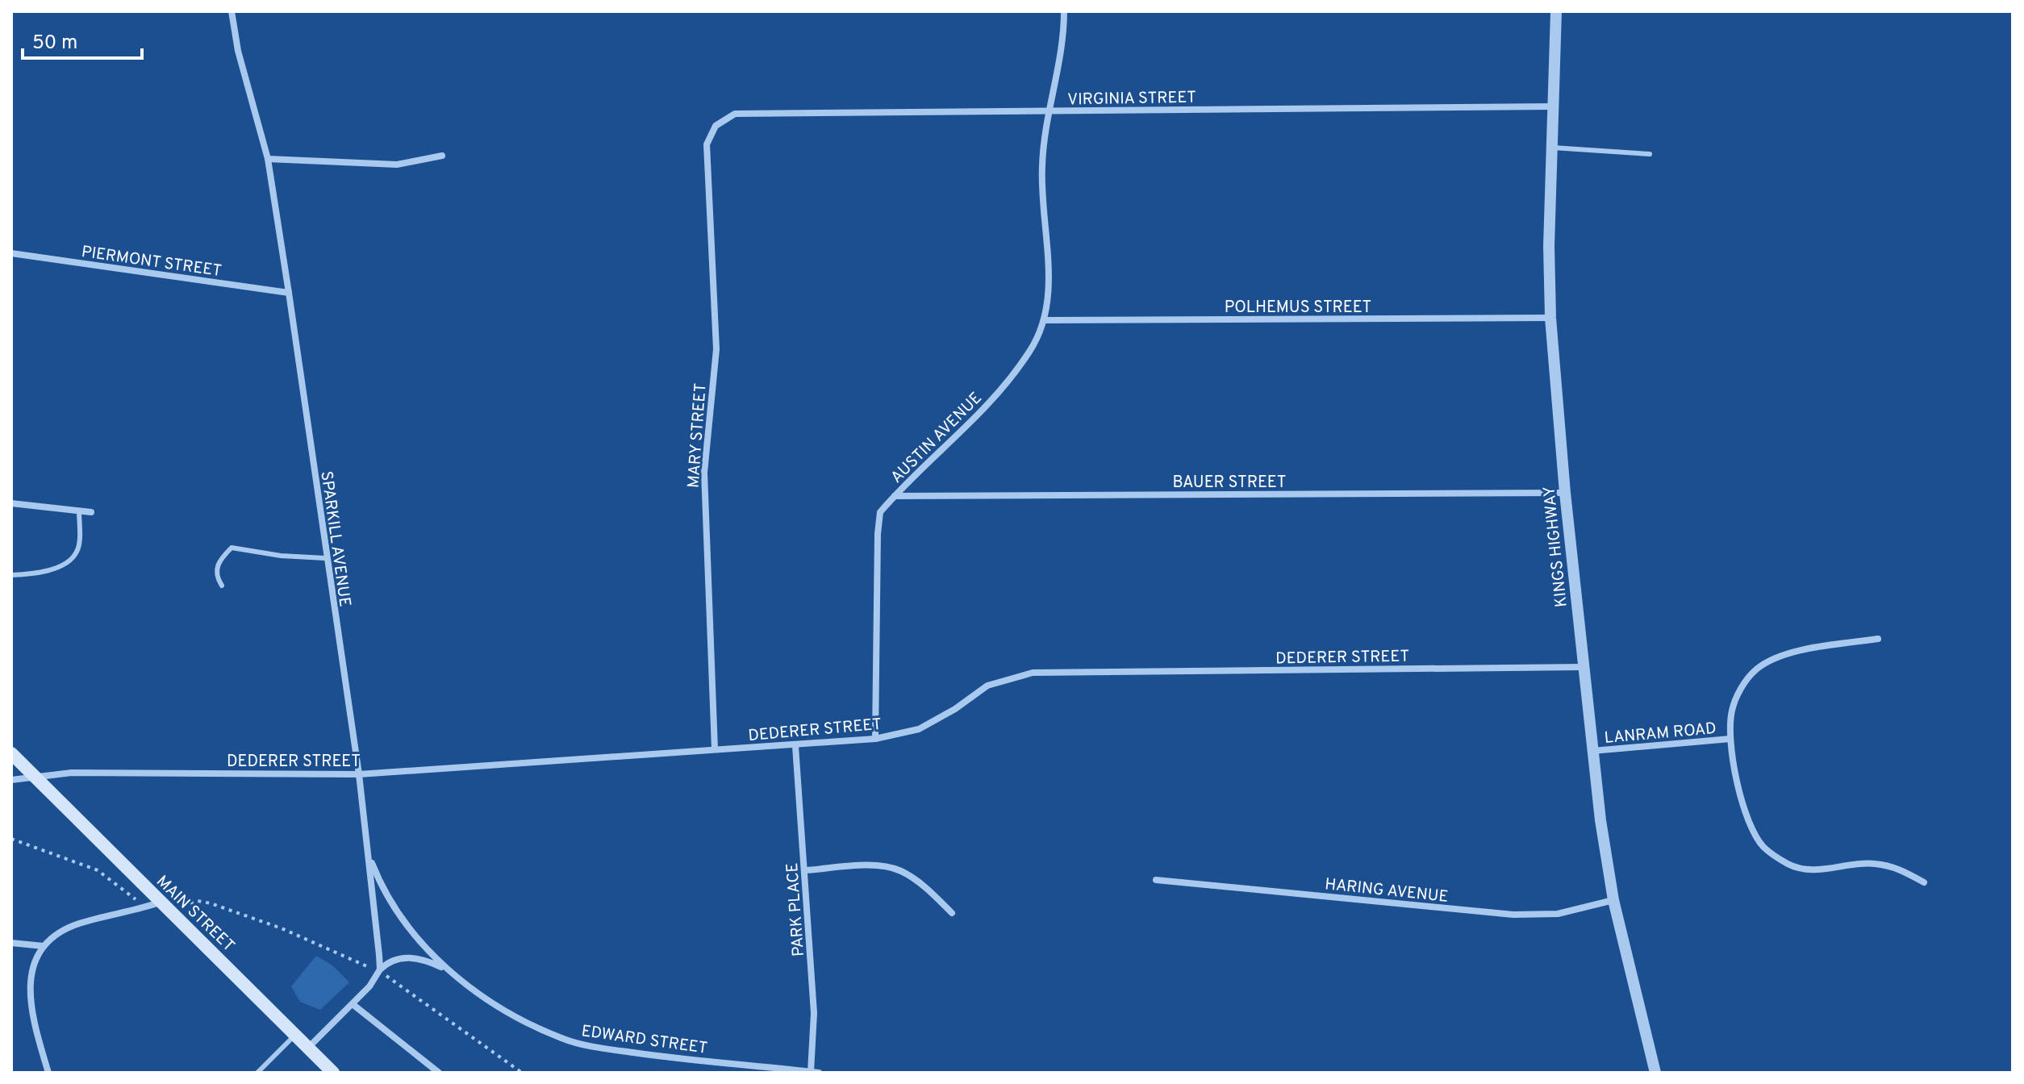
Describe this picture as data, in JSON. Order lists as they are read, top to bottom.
{
  "streets": {
    "main road": ["MAIN STREET"],
    "street": [
      "VIRGINIA STREET",
      "PIERMONT STREET",
      "POLHEMUS STREET",
      "MARY STREET",
      "AUSTIN AVENUE",
      "BAUER STREET",
      "SPARKILL AVENUE",
      "KINGS HIGHWAY",
      "DEDERER STREET",
      "LANRAM ROAD",
      "HARING AVENUE",
      "PARK PLACE",
      "EDWARD STREET"
    ]
  },
  "crossings": [
    ["VIRGINIA STREET", "MARY STREET"],
    ["VIRGINIA STREET", "AUSTIN AVENUE"],
    ["VIRGINIA STREET", "KINGS HIGHWAY"],
    ["PIERMONT STREET", "SPARKILL AVENUE"],
    ["POLHEMUS STREET", "AUSTIN AVENUE"],
    ["POLHEMUS STREET", "KINGS HIGHWAY"],
    ["MARY STREET", "DEDERER STREET"],
    ["AUSTIN AVENUE", "BAUER STREET"],
    ["AUSTIN AVENUE", "DEDERER STREET"],
    ["BAUER STREET", "KINGS HIGHWAY"],
    ["SPARKILL AVENUE", "DEDERER STREET"],
    ["KINGS HIGHWAY", "DEDERER STREET"],
    ["KINGS HIGHWAY", "LANRAM ROAD"],
    ["KINGS HIGHWAY", "HARING AVENUE"],
    ["DEDERER STREET", "PARK PLACE"],
    ["DEDERER STREET", "MAIN STREET"],
    ["PARK PLACE", "EDWARD STREET"]
  ],
  "scale_bar": "50 m"
}
